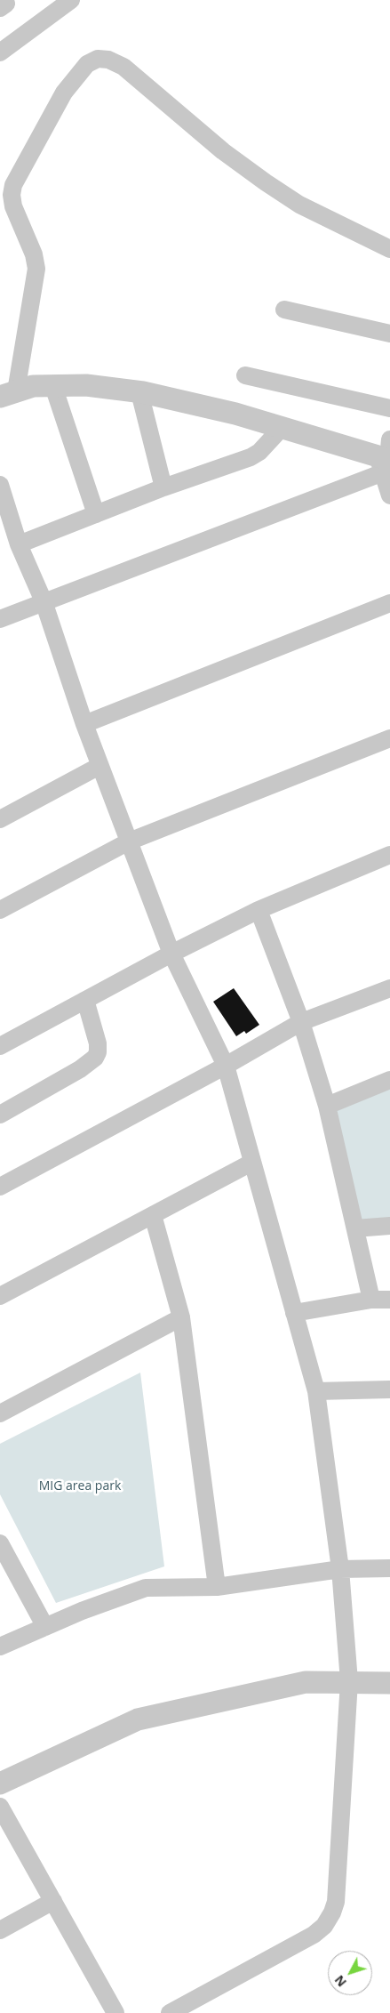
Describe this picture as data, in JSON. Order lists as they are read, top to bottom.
{
  "parks": ["MIG area park"],
  "north": "bottom left"
}
